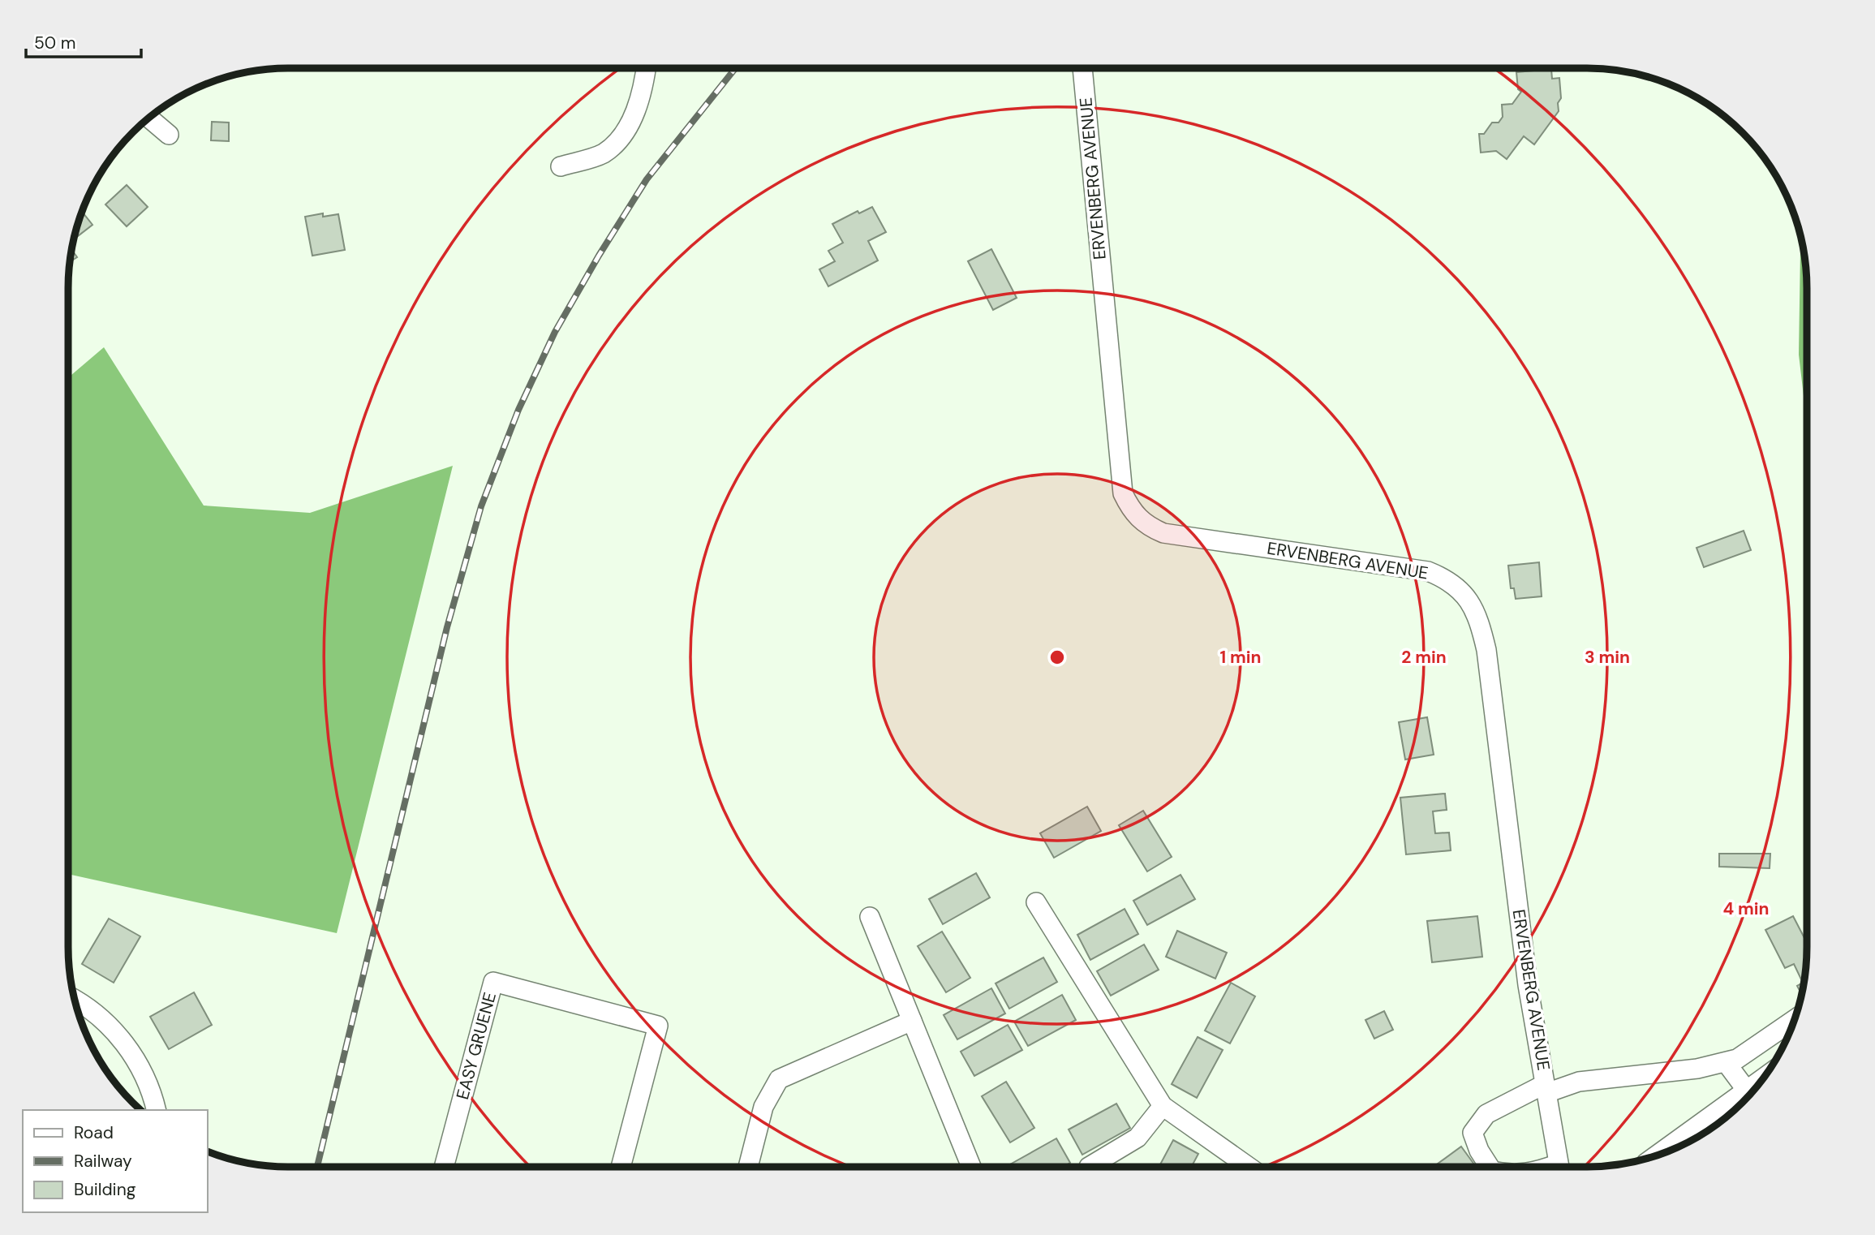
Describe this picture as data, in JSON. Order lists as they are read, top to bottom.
{
  "streets": {
    "street": ["ERVENBERG AVENUE", "EASY GRUENE"]
  },
  "legend": ["Road", "Railway", "Building"],
  "scale_bar": "50 m",
  "rings": [
    "1 min",
    "2 min",
    "3 min",
    "4 min"
  ]
}
